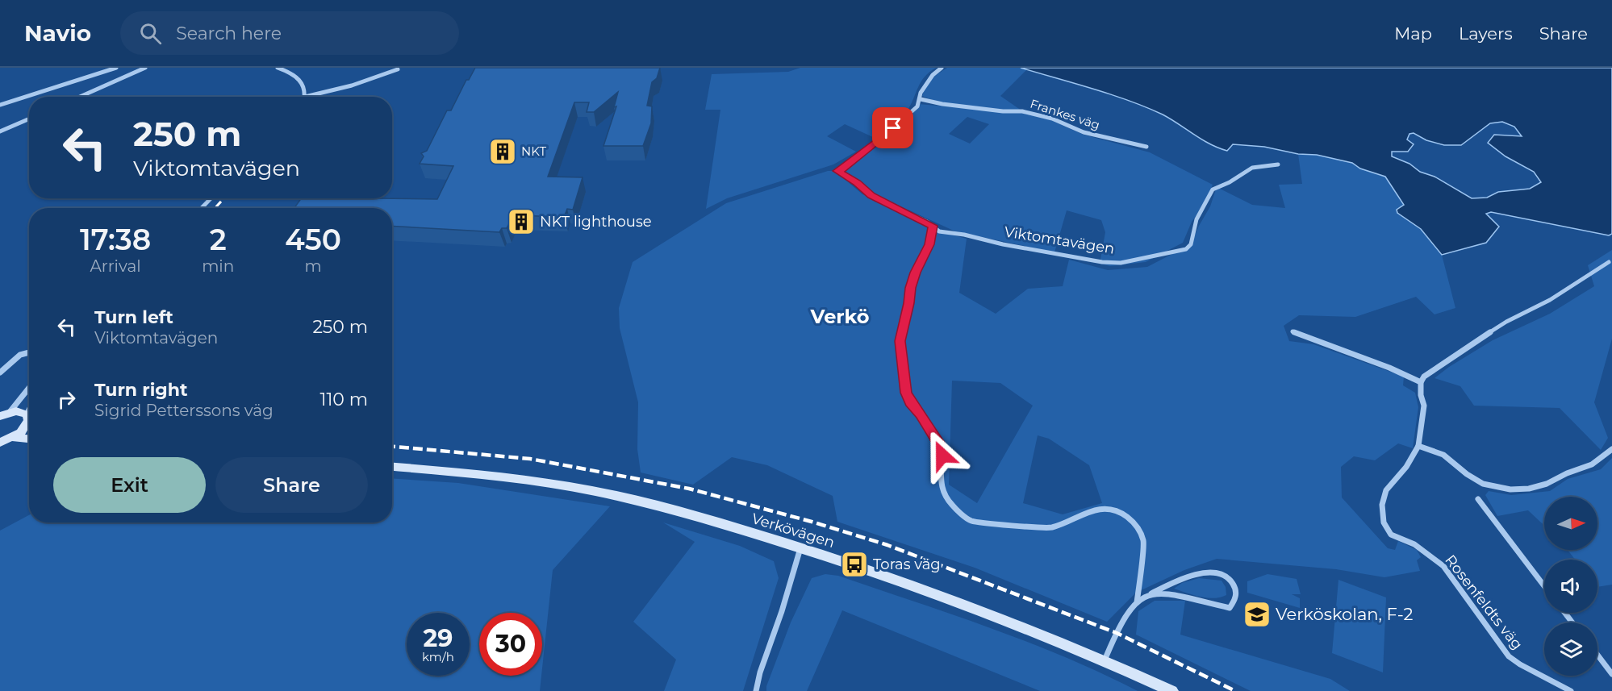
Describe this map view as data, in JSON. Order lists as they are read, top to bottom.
{
  "streets": {
    "main road": ["Verkövägen"],
    "street": ["Frankes väg", "Viktomtavägen", "Rosenfeldts väg"]
  },
  "crossings": [
    ["Frankes väg", "Viktomtavägen"]
  ],
  "districts": ["Verkö"],
  "places": {
    "building": ["NKT", "NKT lighthouse"],
    "bus stop": ["Toras väg"],
    "school or university": ["Verköskolan, F-2"]
  },
  "north": "right",
  "page": {
    "header": "Navio",
    "search": "Search here",
    "nav": ["Map", "Layers", "Share"],
    "turn": ["250 m", "Viktomtavägen"],
    "eta": [
      "17:38",
      "Arrival",
      "2",
      "min",
      "450",
      "m"
    ],
    "list": [
      {
        "name": "Turn left",
        "note": "Viktomtavägen",
        "value": "250 m"
      },
      {
        "name": "Turn right",
        "note": "Sigrid Petterssons väg",
        "value": "110 m"
      }
    ],
    "buttons": ["Exit", "Share"],
    "speed": "29 km/h",
    "limit": "30"
  }
}
